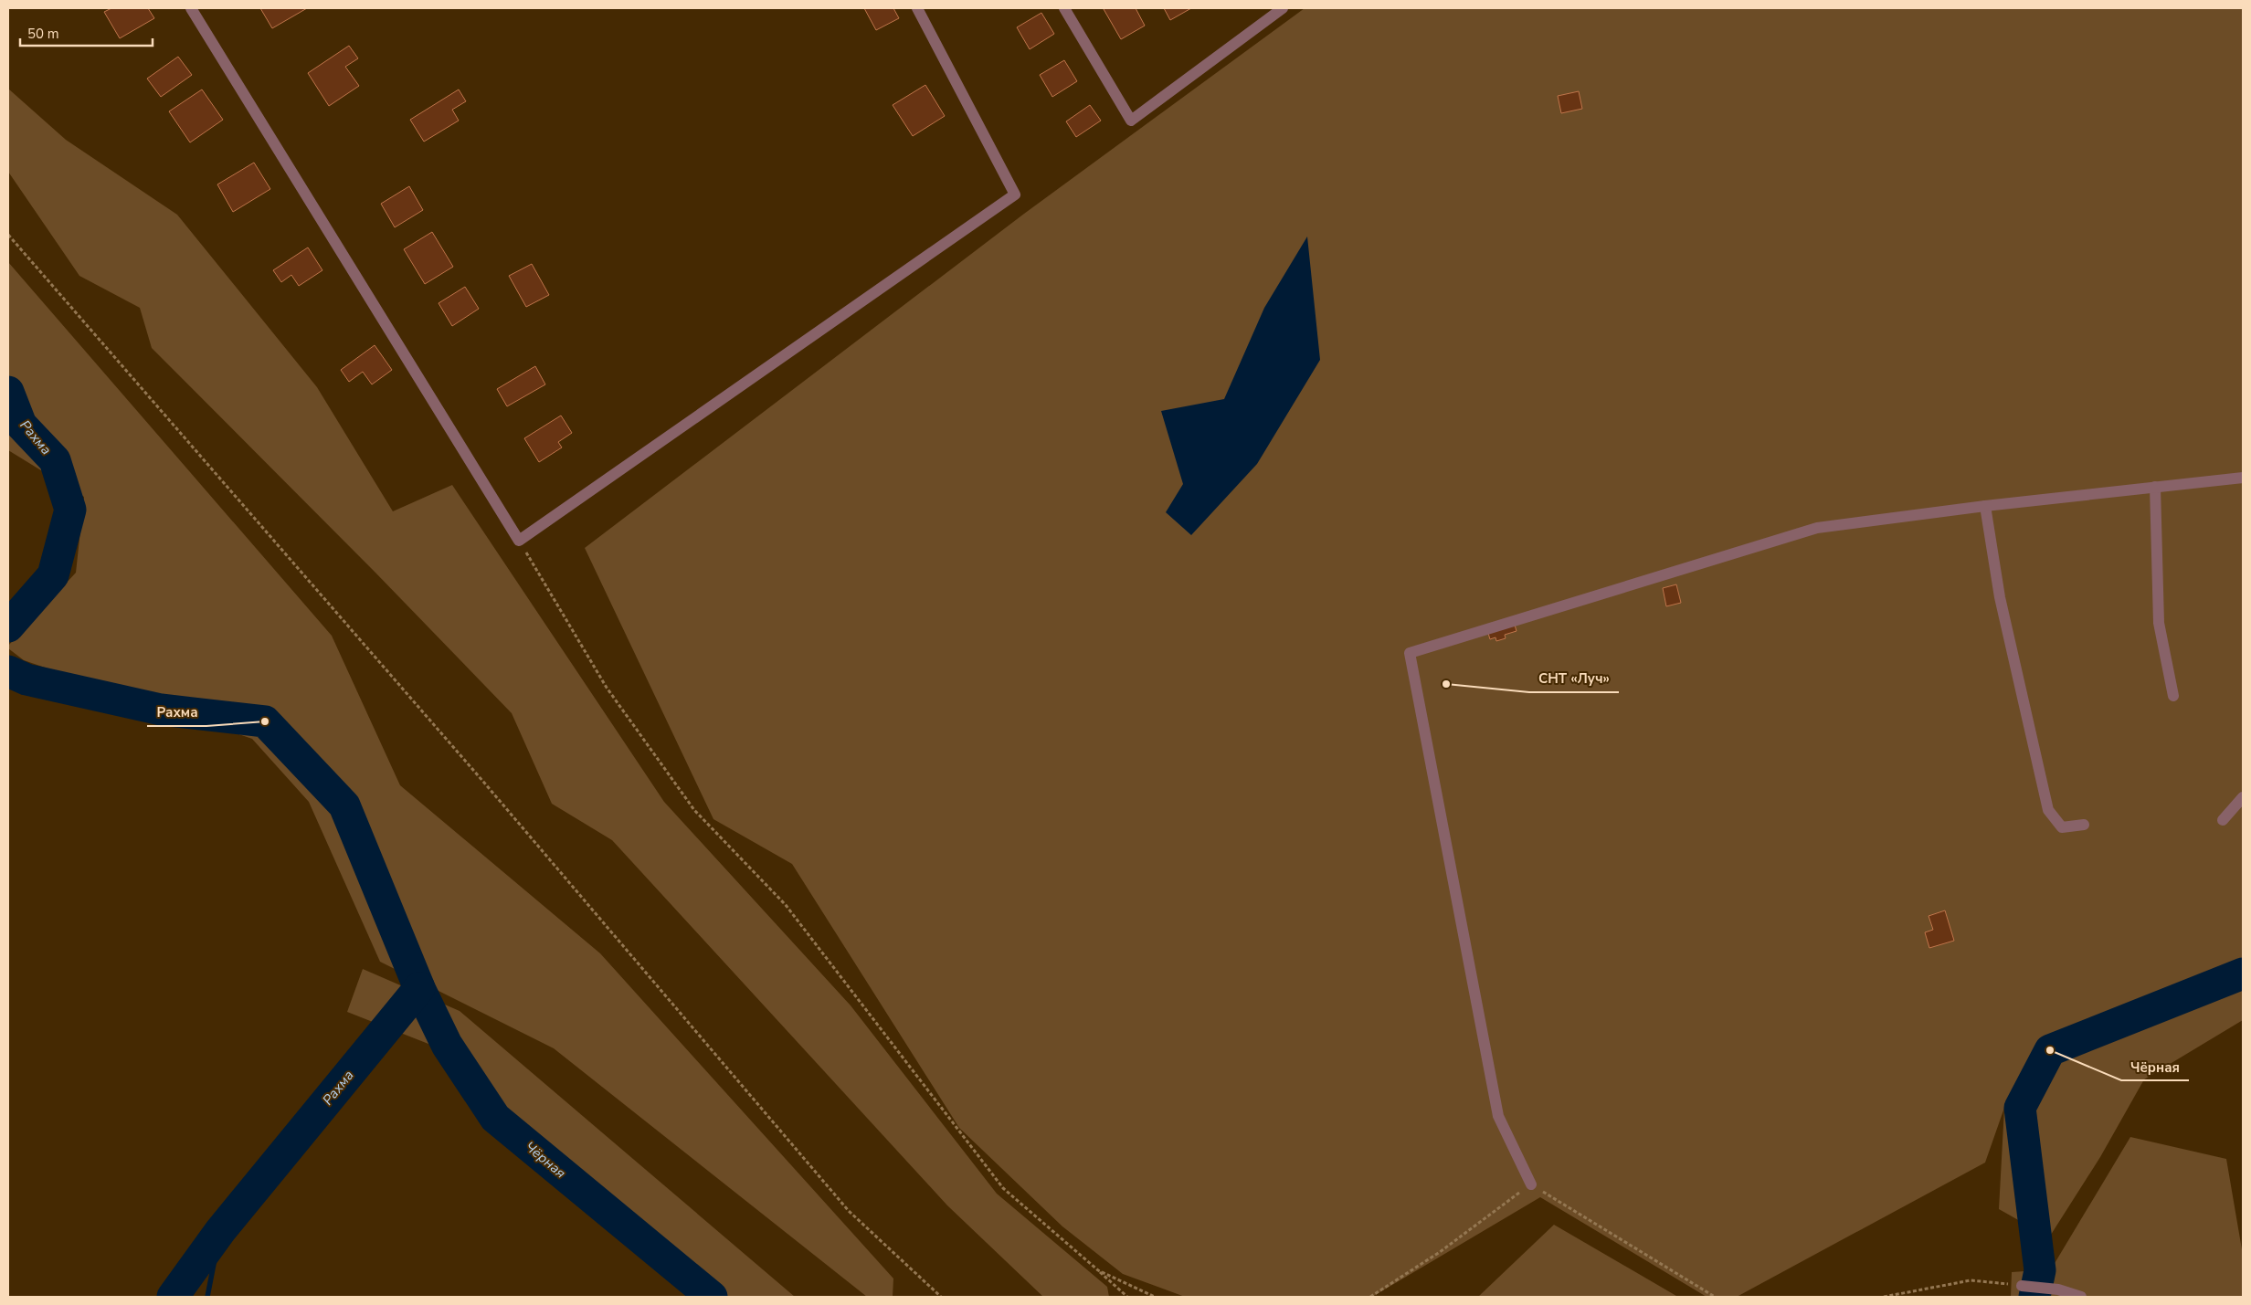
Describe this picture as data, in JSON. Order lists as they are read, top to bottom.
{
  "water": ["Рахма", "Чёрная"],
  "places": ["СНТ «Луч»", "Рахма", "Чёрная"],
  "scale_bar": "50 m"
}
